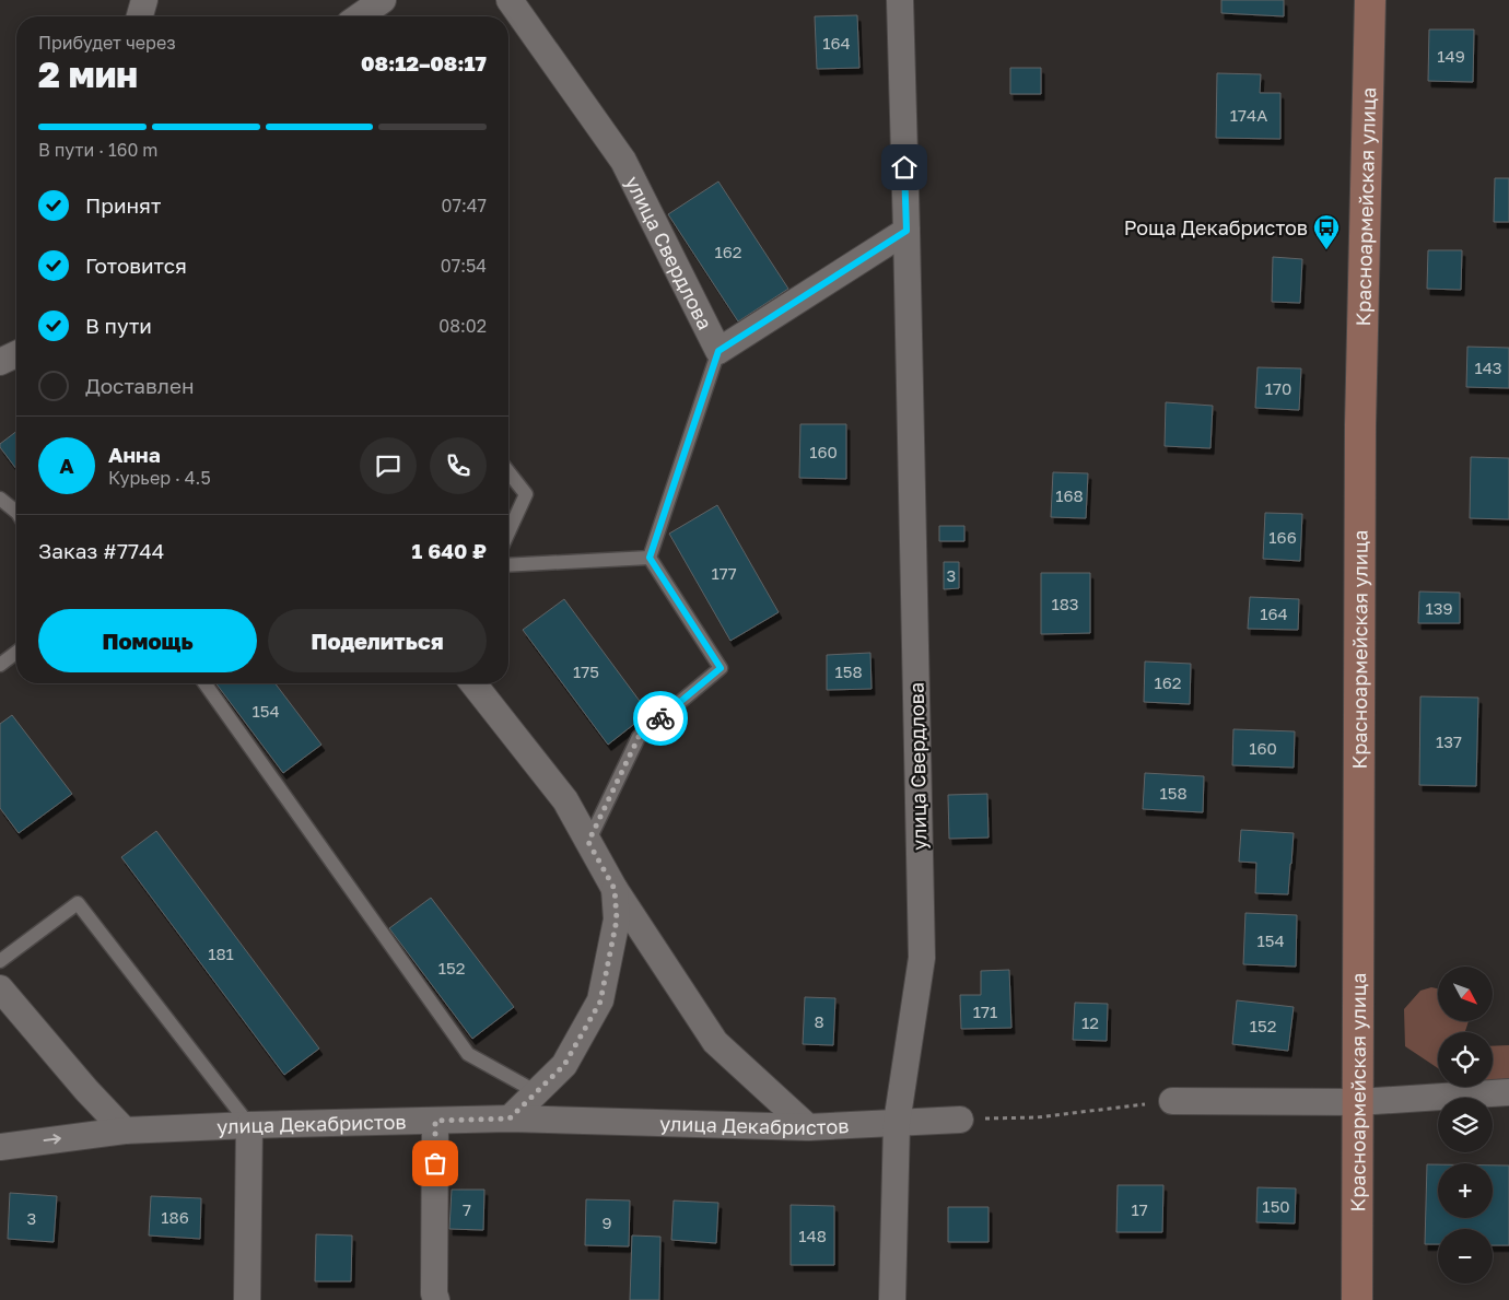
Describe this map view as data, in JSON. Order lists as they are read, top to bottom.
{
  "streets": {
    "main road": ["Красноармейская улица"],
    "street": ["улица Свердлова", "улица Декабристов"]
  },
  "crossings": [
    ["улица Свердлова", "улица Декабристов"]
  ],
  "places": {
    "bus stop": ["Роща Декабристов"]
  },
  "house_numbers": [
    "164",
    "149",
    "174А",
    "162",
    "143",
    "170",
    "160",
    "168",
    "166",
    "177",
    "3",
    "183",
    "139",
    "164",
    "175",
    "158",
    "162",
    "154",
    "137",
    "160",
    "158",
    "154",
    "181",
    "152",
    "171",
    "8",
    "12",
    "152",
    "150",
    "7",
    "17",
    "186",
    "3",
    "9",
    "148"
  ],
  "north": "bottom right",
  "page": {
    "heading": ["2 мин", "Прибудет через", "08:12–08:17"],
    "panel": [
      "Анна",
      "Курьер · 4.5",
      "Заказ #7744",
      "1 640 ₽"
    ],
    "bar": "В пути · 160 m",
    "list": [
      ["Принят", "07:47"],
      ["Готовится", "07:54"],
      ["В пути", "08:02"],
      "Доставлен"
    ],
    "round": "А",
    "buttons": ["Помощь", "Поделиться"],
    "map_buttons": ["+", "−"]
  }
}
